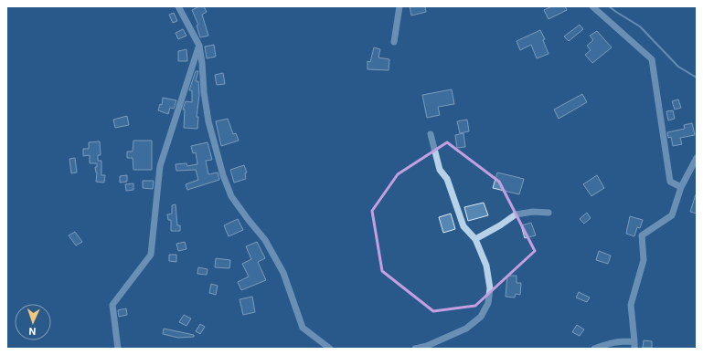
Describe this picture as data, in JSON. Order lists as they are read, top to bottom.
{
  "north": "bottom"
}
